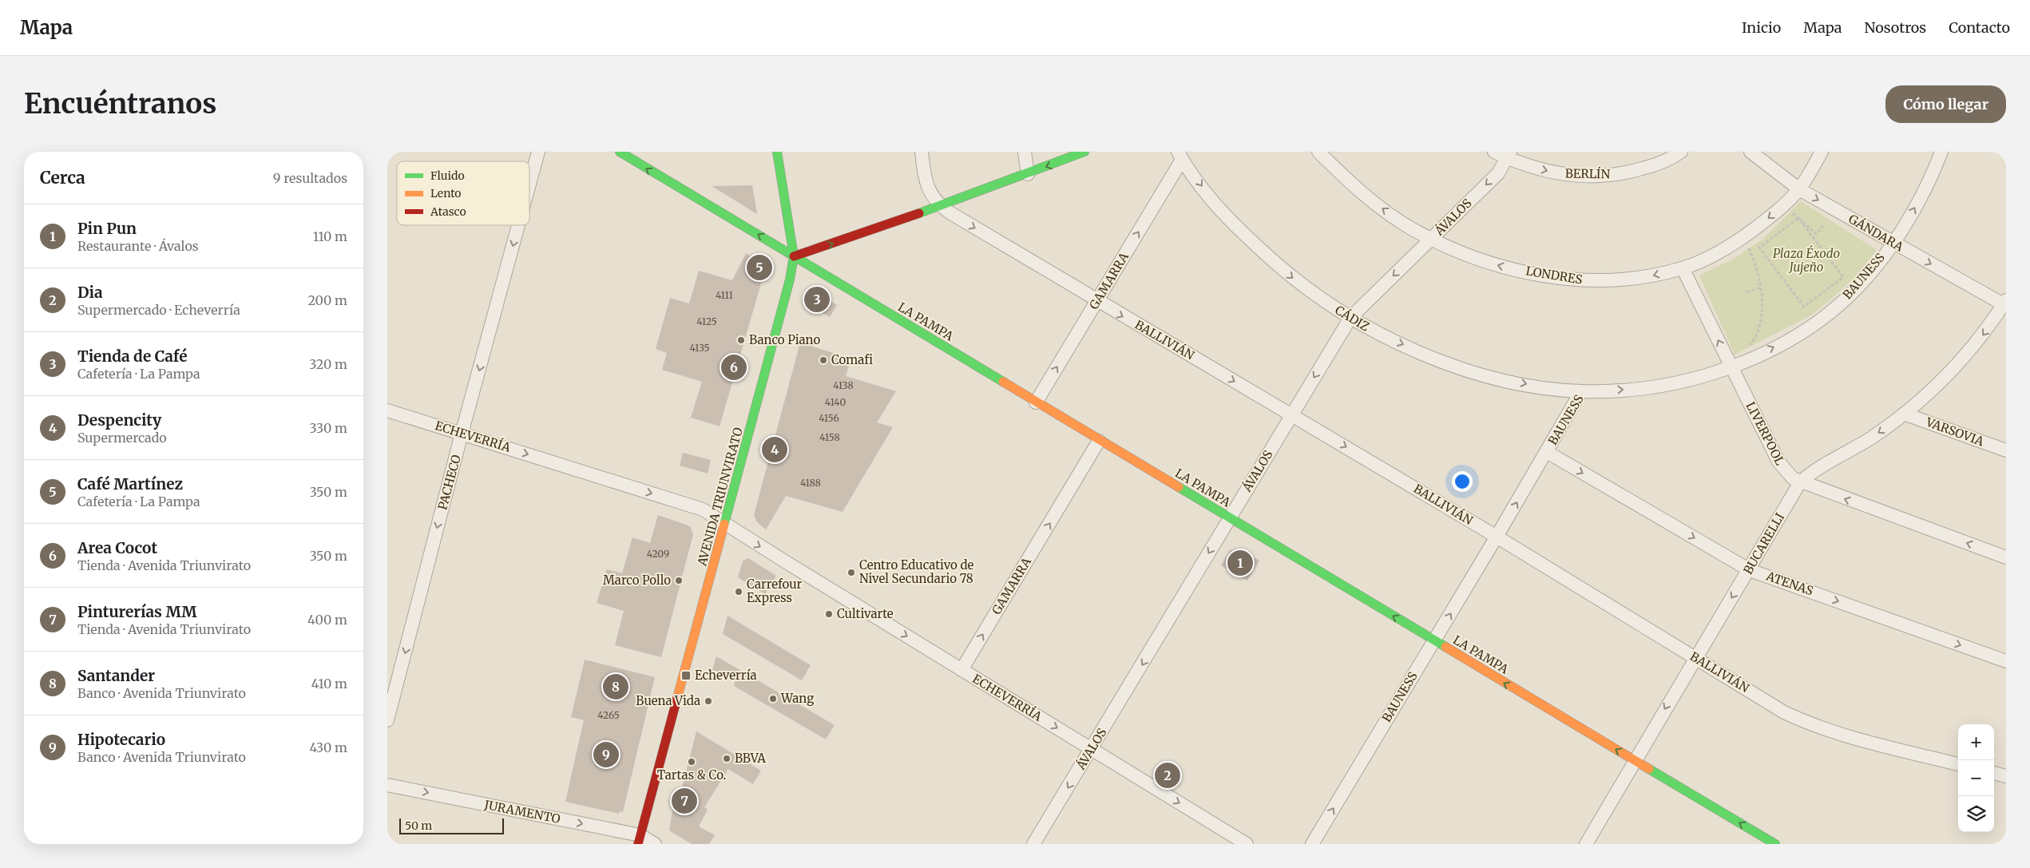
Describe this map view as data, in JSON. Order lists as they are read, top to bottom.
{
  "streets": {
    "street": [
      "BERLÍN",
      "ÁVALOS",
      "GÁNDARA",
      "LONDRES",
      "BAUNESS",
      "GAMARRA",
      "CÁDIZ",
      "LA PAMPA",
      "BALLIVIÁN",
      "VARSOVIA",
      "LIVERPOOL",
      "ECHEVERRÍA",
      "PACHECO",
      "AVENIDA TRIUNVIRATO",
      "BUCARELLI",
      "ATENAS",
      "JURAMENTO"
    ]
  },
  "crossings": [
    ["BERLÍN", "ÁVALOS"],
    ["ÁVALOS", "LONDRES"],
    ["ÁVALOS", "CÁDIZ"],
    ["ÁVALOS", "LA PAMPA"],
    ["ÁVALOS", "BALLIVIÁN"],
    ["ÁVALOS", "ECHEVERRÍA"],
    ["GÁNDARA", "LONDRES"],
    ["GÁNDARA", "BAUNESS"],
    ["GÁNDARA", "BUCARELLI"],
    ["LONDRES", "LIVERPOOL"],
    ["BAUNESS", "CÁDIZ"],
    ["BAUNESS", "LA PAMPA"],
    ["BAUNESS", "BALLIVIÁN"],
    ["BAUNESS", "LIVERPOOL"],
    ["BAUNESS", "ATENAS"],
    ["GAMARRA", "CÁDIZ"],
    ["GAMARRA", "LA PAMPA"],
    ["GAMARRA", "BALLIVIÁN"],
    ["GAMARRA", "ECHEVERRÍA"],
    ["LA PAMPA", "AVENIDA TRIUNVIRATO"],
    ["LA PAMPA", "BUCARELLI"],
    ["BALLIVIÁN", "BUCARELLI"],
    ["VARSOVIA", "BUCARELLI"],
    ["LIVERPOOL", "BUCARELLI"],
    ["ECHEVERRÍA", "PACHECO"],
    ["ECHEVERRÍA", "AVENIDA TRIUNVIRATO"],
    ["AVENIDA TRIUNVIRATO", "JURAMENTO"],
    ["BUCARELLI", "ATENAS"]
  ],
  "one_way": [
    "BERLÍN",
    "ÁVALOS",
    "GÁNDARA",
    "LONDRES",
    "BAUNESS",
    "GAMARRA",
    "CÁDIZ",
    "LA PAMPA",
    "BALLIVIÁN",
    "LIVERPOOL",
    "ECHEVERRÍA",
    "PACHECO",
    "BUCARELLI",
    "ATENAS",
    "JURAMENTO"
  ],
  "parks": ["Plaza Éxodo Jujeño"],
  "places": {
    "other": [
      "Banco Piano",
      "Comafi",
      "Centro Educativo de Nivel Secundario 78",
      "Marco Pollo",
      "Carrefour Express",
      "Cultivarte",
      "Wang",
      "Buena Vida",
      "BBVA",
      "Tartas & Co."
    ],
    "transit": ["Echeverría"]
  },
  "house_numbers": [
    "4111",
    "4125",
    "4135",
    "4138",
    "4140",
    "4156",
    "4158",
    "4188",
    "4209",
    "4265"
  ],
  "legend": ["Fluido", "Lento", "Atasco"],
  "scale_bar": "50 m",
  "page": {
    "header": "Mapa",
    "nav": [
      "Inicio",
      "Mapa",
      "Nosotros",
      "Contacto"
    ],
    "buttons": "Cómo llegar",
    "title": "Encuéntranos",
    "heading": ["Cerca", "9 resultados"],
    "list": [
      {
        "mark": "1",
        "name": "Pin Pun",
        "note": "Restaurante · Ávalos",
        "value": "110 m"
      },
      {
        "mark": "2",
        "name": "Dia",
        "note": "Supermercado · Echeverría",
        "value": "200 m"
      },
      {
        "mark": "3",
        "name": "Tienda de Café",
        "note": "Cafetería · La Pampa",
        "value": "320 m"
      },
      {
        "mark": "4",
        "name": "Despencity",
        "note": "Supermercado",
        "value": "330 m"
      },
      {
        "mark": "5",
        "name": "Café Martínez",
        "note": "Cafetería · La Pampa",
        "value": "350 m"
      },
      {
        "mark": "6",
        "name": "Area Cocot",
        "note": "Tienda · Avenida Triunvirato",
        "value": "350 m"
      },
      {
        "mark": "7",
        "name": "Pinturerías MM",
        "note": "Tienda · Avenida Triunvirato",
        "value": "400 m"
      },
      {
        "mark": "8",
        "name": "Santander",
        "note": "Banco · Avenida Triunvirato",
        "value": "410 m"
      },
      {
        "mark": "9",
        "name": "Hipotecario",
        "note": "Banco · Avenida Triunvirato",
        "value": "430 m"
      }
    ],
    "pins": [
      "5",
      "3",
      "6",
      "4",
      "1",
      "8",
      "9",
      "2",
      "7"
    ],
    "map_buttons": ["+", "−"],
    "scale": "50 m"
  }
}
